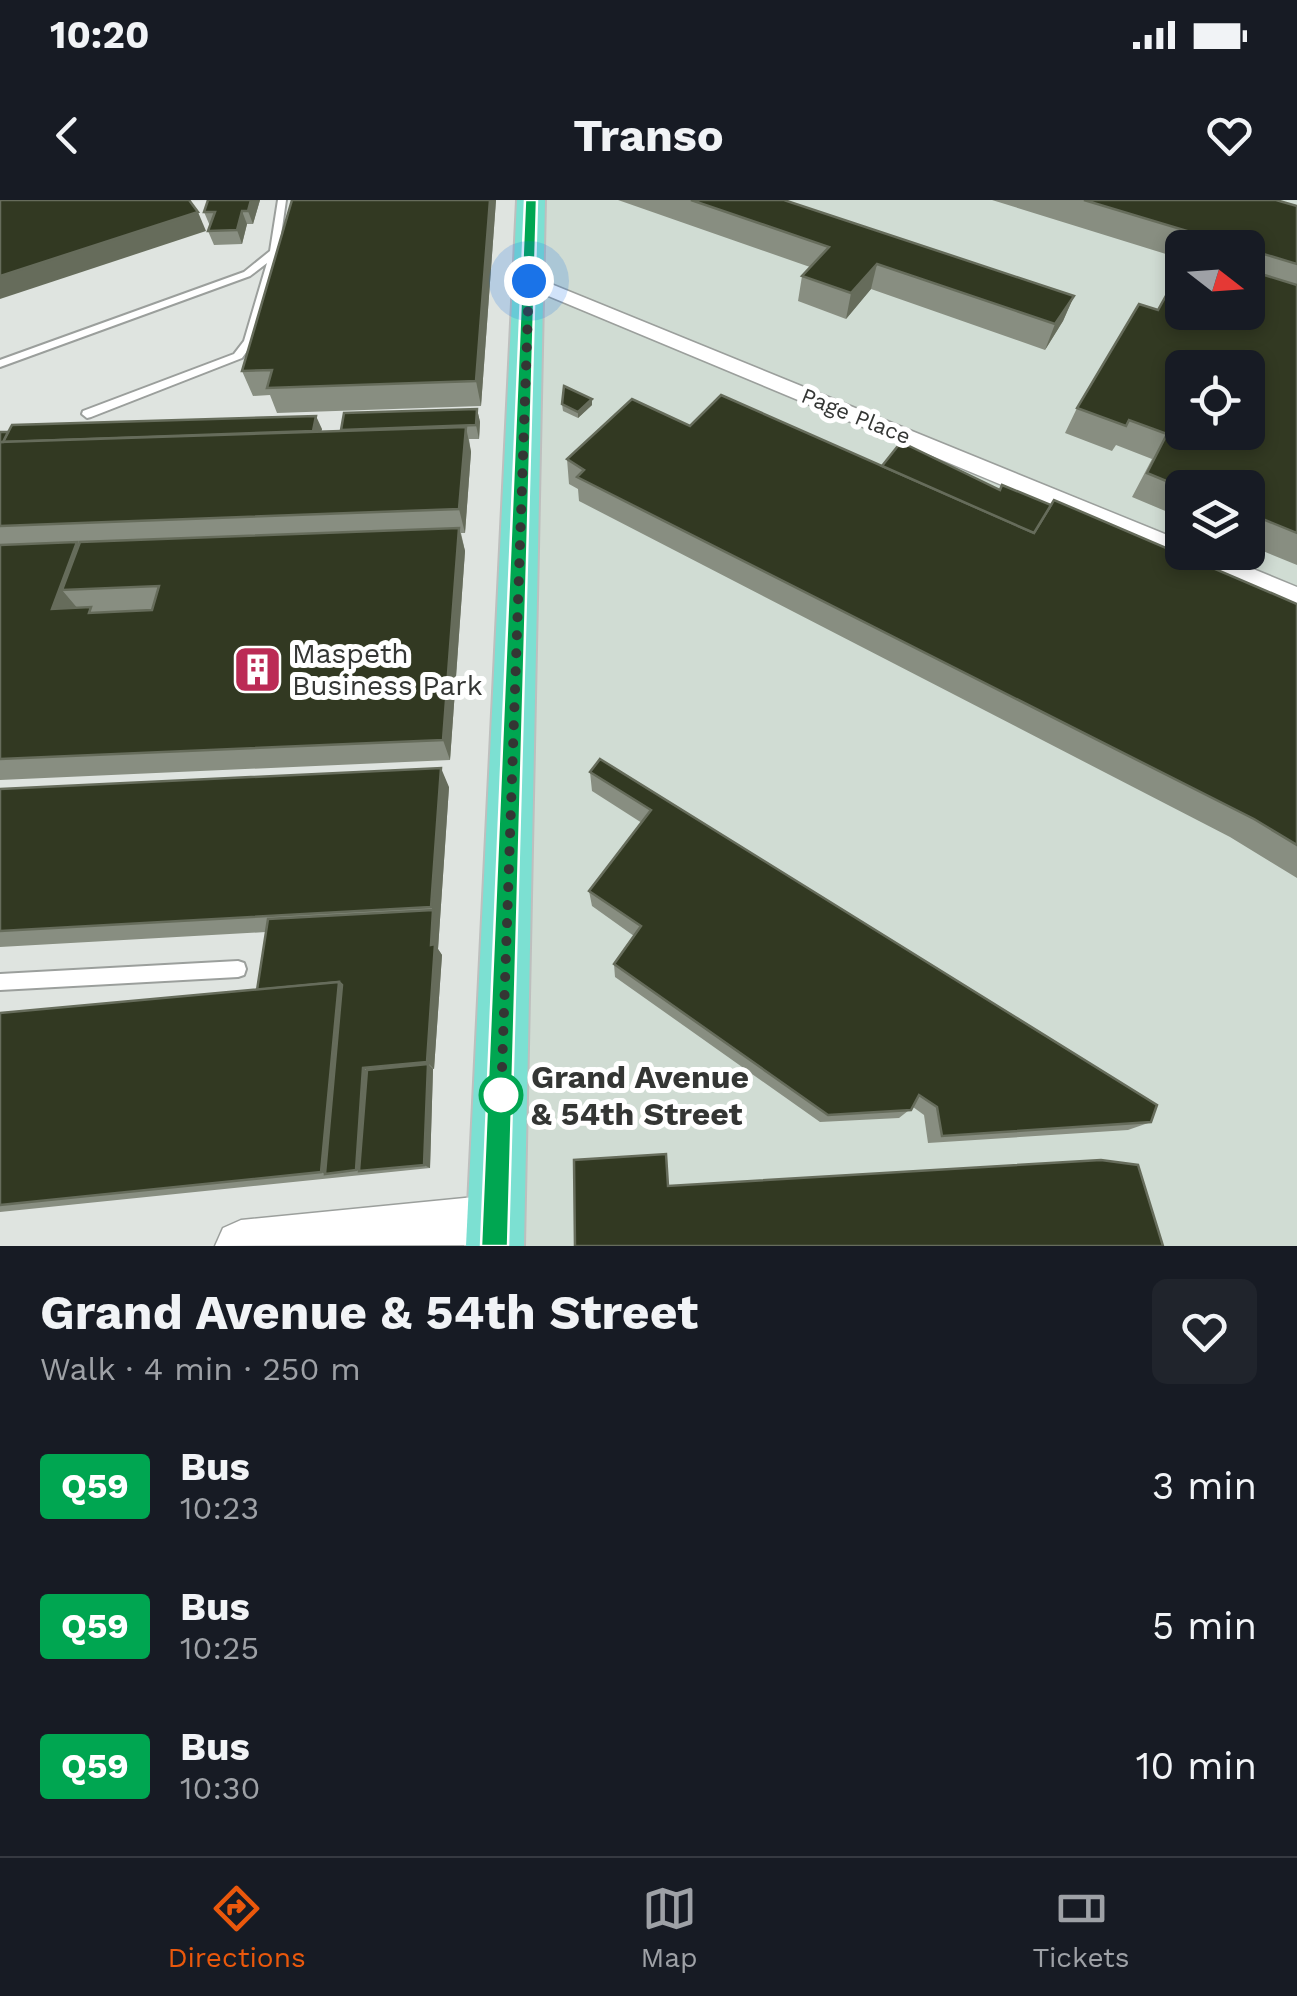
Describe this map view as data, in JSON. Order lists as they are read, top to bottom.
{
  "streets": {
    "street": ["Page Place"]
  },
  "places": {
    "building": ["Maspeth Business Park"],
    "other": ["Grand Avenue & 54th Street"]
  },
  "lines": ["bus line Q59"],
  "north": "right",
  "page": {
    "status": "10:20",
    "header": "Transo",
    "heading": ["Grand Avenue & 54th Street", "Walk · 4 min · 250 m"],
    "list": [
      {
        "mark": "Q59",
        "name": "Bus",
        "note": "10:23",
        "value": "3 min"
      },
      {
        "mark": "Q59",
        "name": "Bus",
        "note": "10:25",
        "value": "5 min"
      },
      {
        "mark": "Q59",
        "name": "Bus",
        "note": "10:30",
        "value": "10 min"
      }
    ],
    "tabs": ["Directions", "Map", "Tickets"]
  }
}
